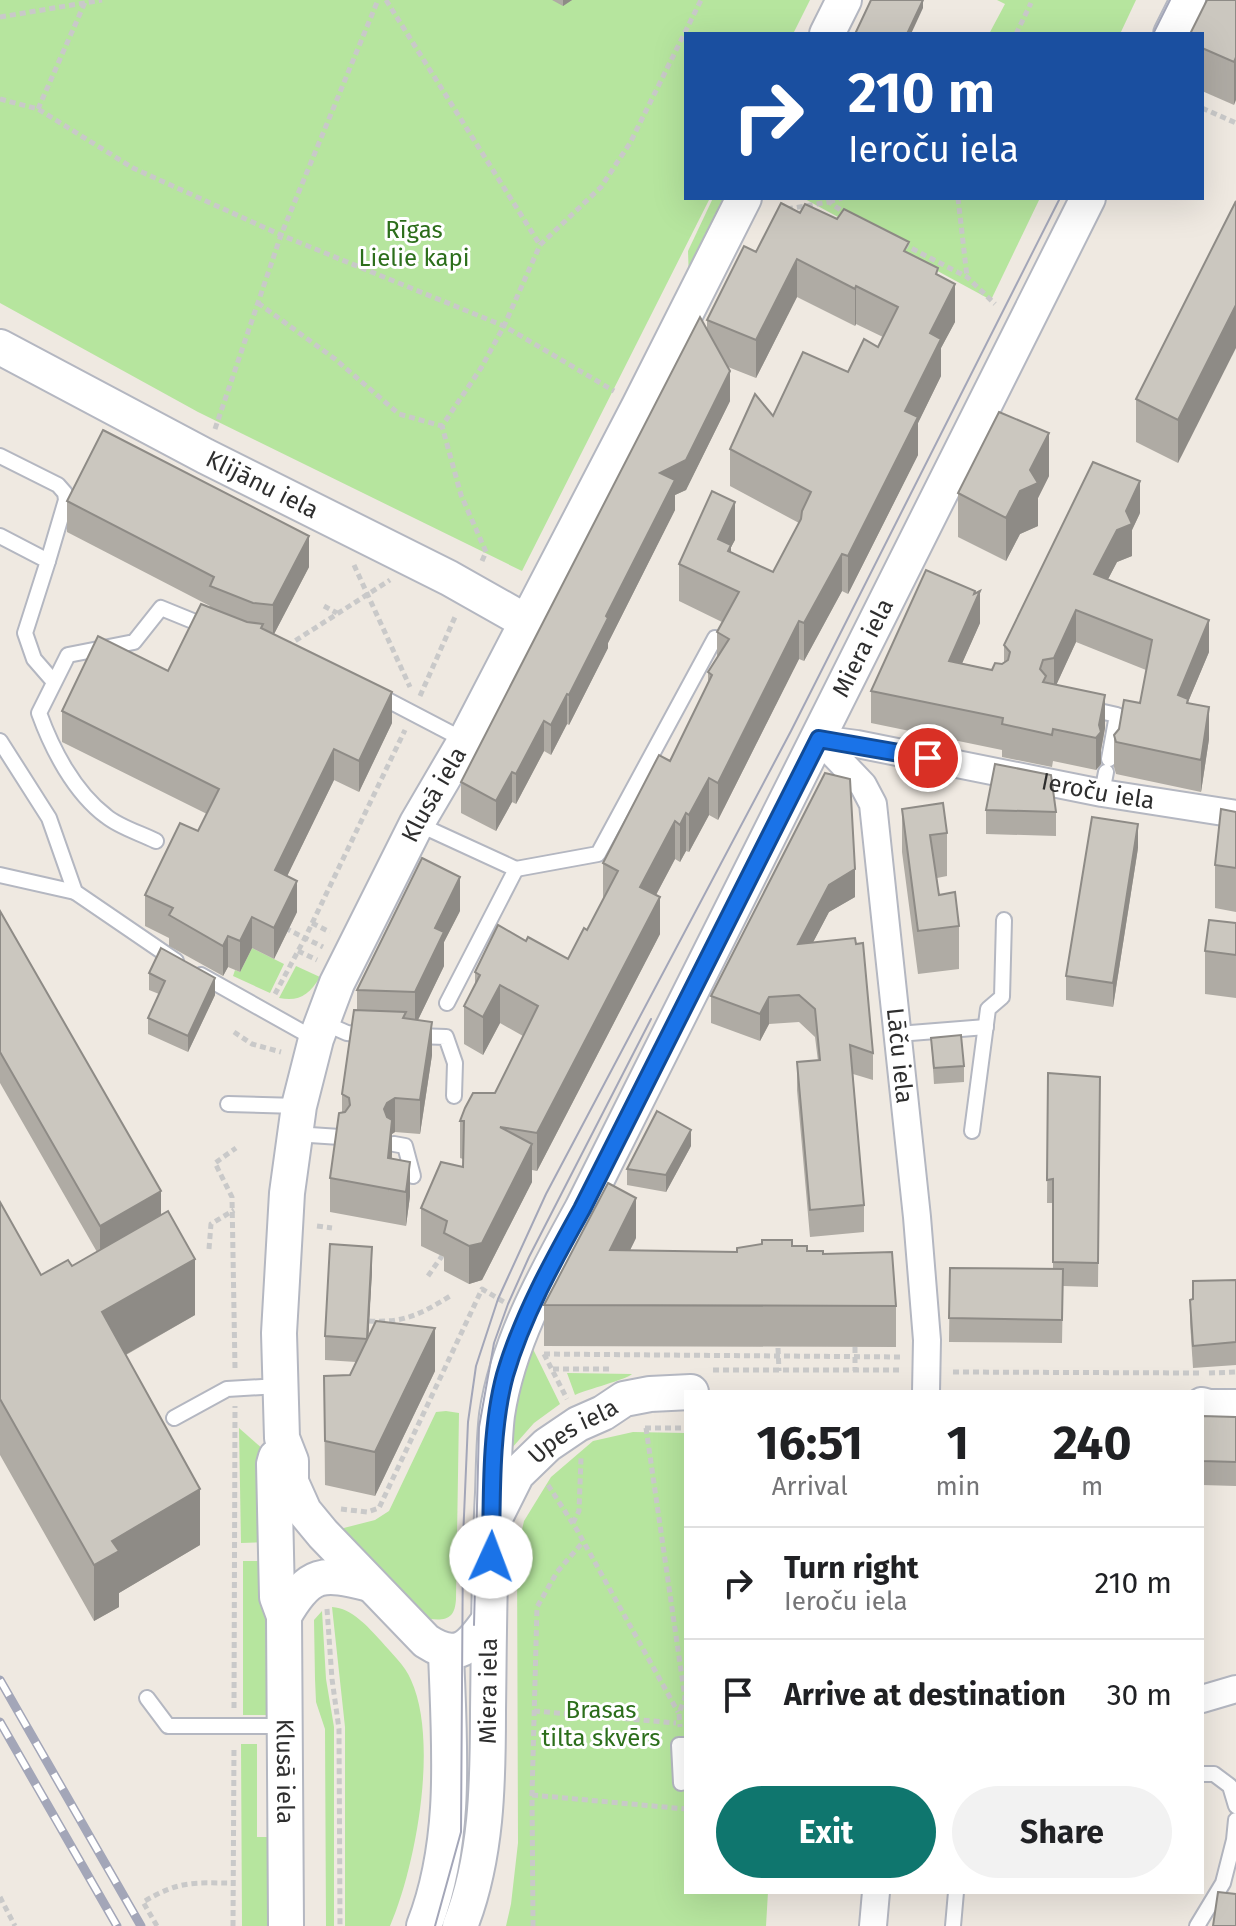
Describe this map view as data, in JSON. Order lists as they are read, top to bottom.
{
  "streets": {
    "street": [
      "Klijānu iela",
      "Miera iela",
      "Ieroču iela",
      "Klusā iela",
      "Lāču iela",
      "Upes iela"
    ]
  },
  "crossings": [
    ["Klijānu iela", "Klusā iela"],
    ["Miera iela", "Ieroču iela"],
    ["Miera iela", "Klusā iela"],
    ["Miera iela", "Lāču iela"],
    ["Miera iela", "Upes iela"],
    ["Ieroču iela", "Lāču iela"]
  ],
  "parks": ["Rīgas Lielie kapi", "Brasas tilta skvērs"],
  "page": {
    "turn": ["210 m", "Ieroču iela"],
    "eta": [
      "16:51",
      "Arrival",
      "1",
      "min",
      "240",
      "m"
    ],
    "list": [
      {
        "name": "Turn right",
        "note": "Ieroču iela",
        "value": "210 m"
      },
      {
        "name": "Arrive at destination",
        "value": "30 m"
      }
    ],
    "buttons": ["Exit", "Share"]
  }
}
